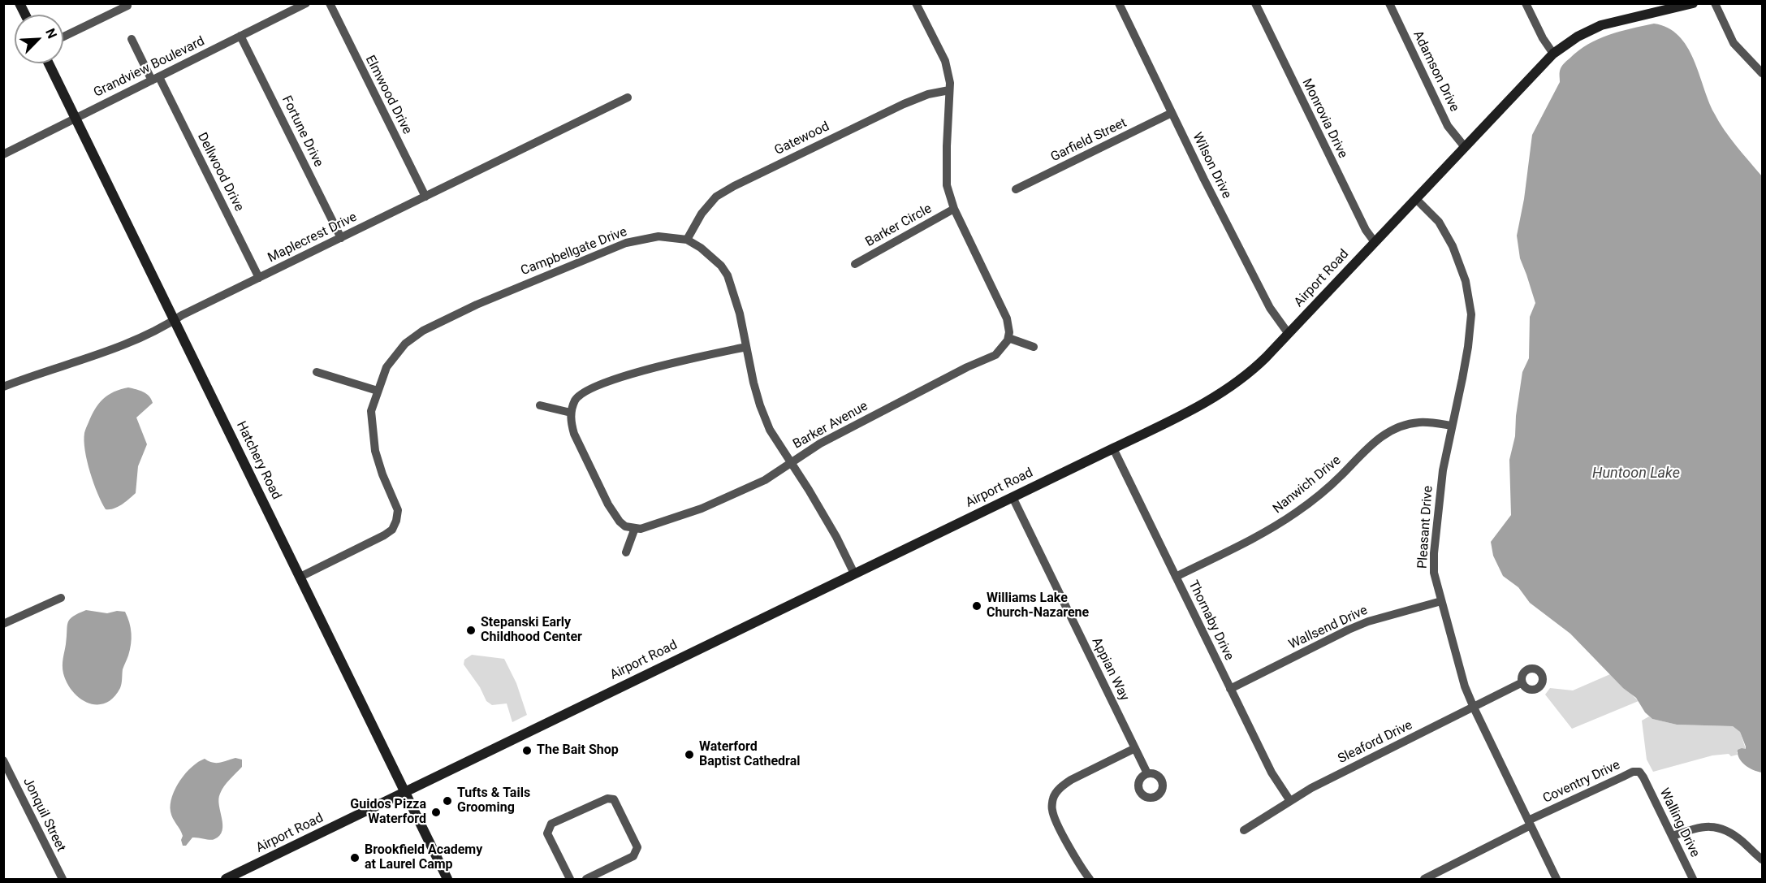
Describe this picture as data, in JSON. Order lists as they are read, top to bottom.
{
  "streets": {
    "street": [
      "Grandview Boulevard",
      "Adamson Drive",
      "Elmwood Drive",
      "Monrovia Drive",
      "Fortune Drive",
      "Gatewood",
      "Garfield Street",
      "Wilson Drive",
      "Dellwood Drive",
      "Barker Circle",
      "Maplecrest Drive",
      "Campbellgate Drive",
      "Airport Road",
      "Barker Avenue",
      "Hatchery Road",
      "Nanwich Drive",
      "Pleasant Drive",
      "Thornaby Drive",
      "Wallsend Drive",
      "Appian Way",
      "Sleaford Drive",
      "Coventry Drive",
      "Jonquil Street",
      "Walling Drive"
    ]
  },
  "crossings": [
    ["Grandview Boulevard", "Fortune Drive"],
    ["Grandview Boulevard", "Dellwood Drive"],
    ["Grandview Boulevard", "Hatchery Road"],
    ["Adamson Drive", "Airport Road"],
    ["Elmwood Drive", "Maplecrest Drive"],
    ["Monrovia Drive", "Airport Road"],
    ["Fortune Drive", "Maplecrest Drive"],
    ["Gatewood", "Campbellgate Drive"],
    ["Garfield Street", "Wilson Drive"],
    ["Wilson Drive", "Airport Road"],
    ["Dellwood Drive", "Maplecrest Drive"],
    ["Maplecrest Drive", "Hatchery Road"],
    ["Campbellgate Drive", "Airport Road"],
    ["Campbellgate Drive", "Barker Avenue"],
    ["Campbellgate Drive", "Hatchery Road"],
    ["Airport Road", "Hatchery Road"],
    ["Airport Road", "Pleasant Drive"],
    ["Airport Road", "Thornaby Drive"],
    ["Airport Road", "Appian Way"],
    ["Nanwich Drive", "Pleasant Drive"],
    ["Nanwich Drive", "Thornaby Drive"],
    ["Pleasant Drive", "Wallsend Drive"],
    ["Pleasant Drive", "Sleaford Drive"],
    ["Pleasant Drive", "Coventry Drive"],
    ["Thornaby Drive", "Wallsend Drive"],
    ["Thornaby Drive", "Sleaford Drive"],
    ["Coventry Drive", "Walling Drive"]
  ],
  "water": ["Huntoon Lake"],
  "places": [
    "Williams Lake Church-Nazarene",
    "Stepanski Early Childhood Center",
    "The Bait Shop",
    "Waterford Baptist Cathedral",
    "Tufts & Tails Grooming",
    "Guidos Pizza Waterford",
    "Brookfield Academy at Laurel Camp"
  ],
  "north": "top right"
}
